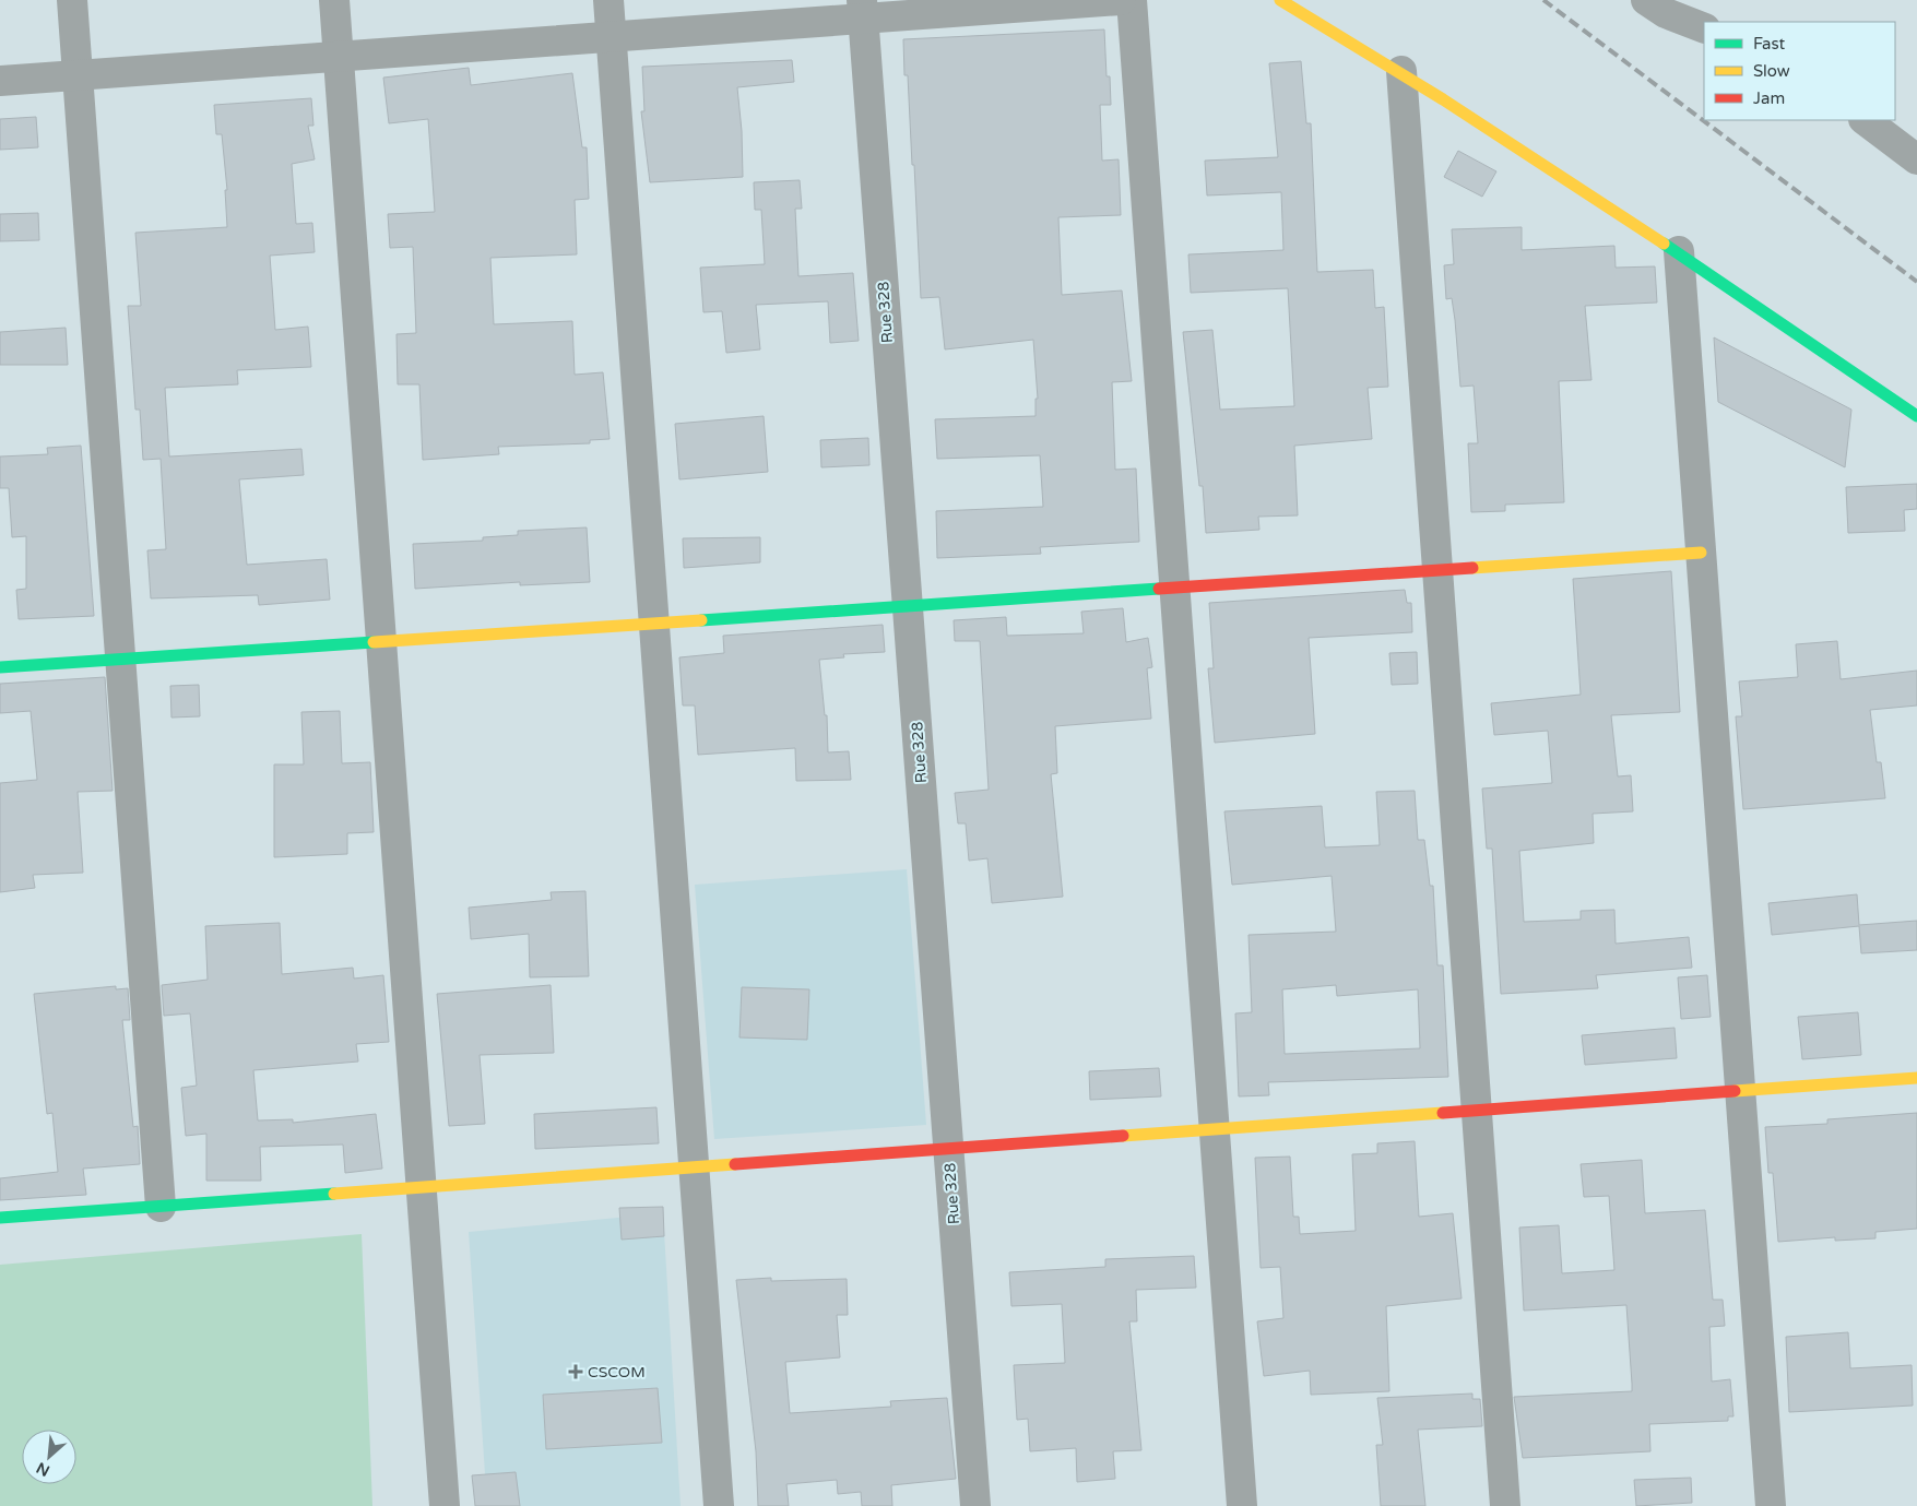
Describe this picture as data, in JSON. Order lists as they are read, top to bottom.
{
  "streets": {
    "street": ["Rue 328"]
  },
  "places": {
    "health": ["CSCOM"]
  },
  "legend": ["Fast", "Slow", "Jam"],
  "north": "bottom left"
}
